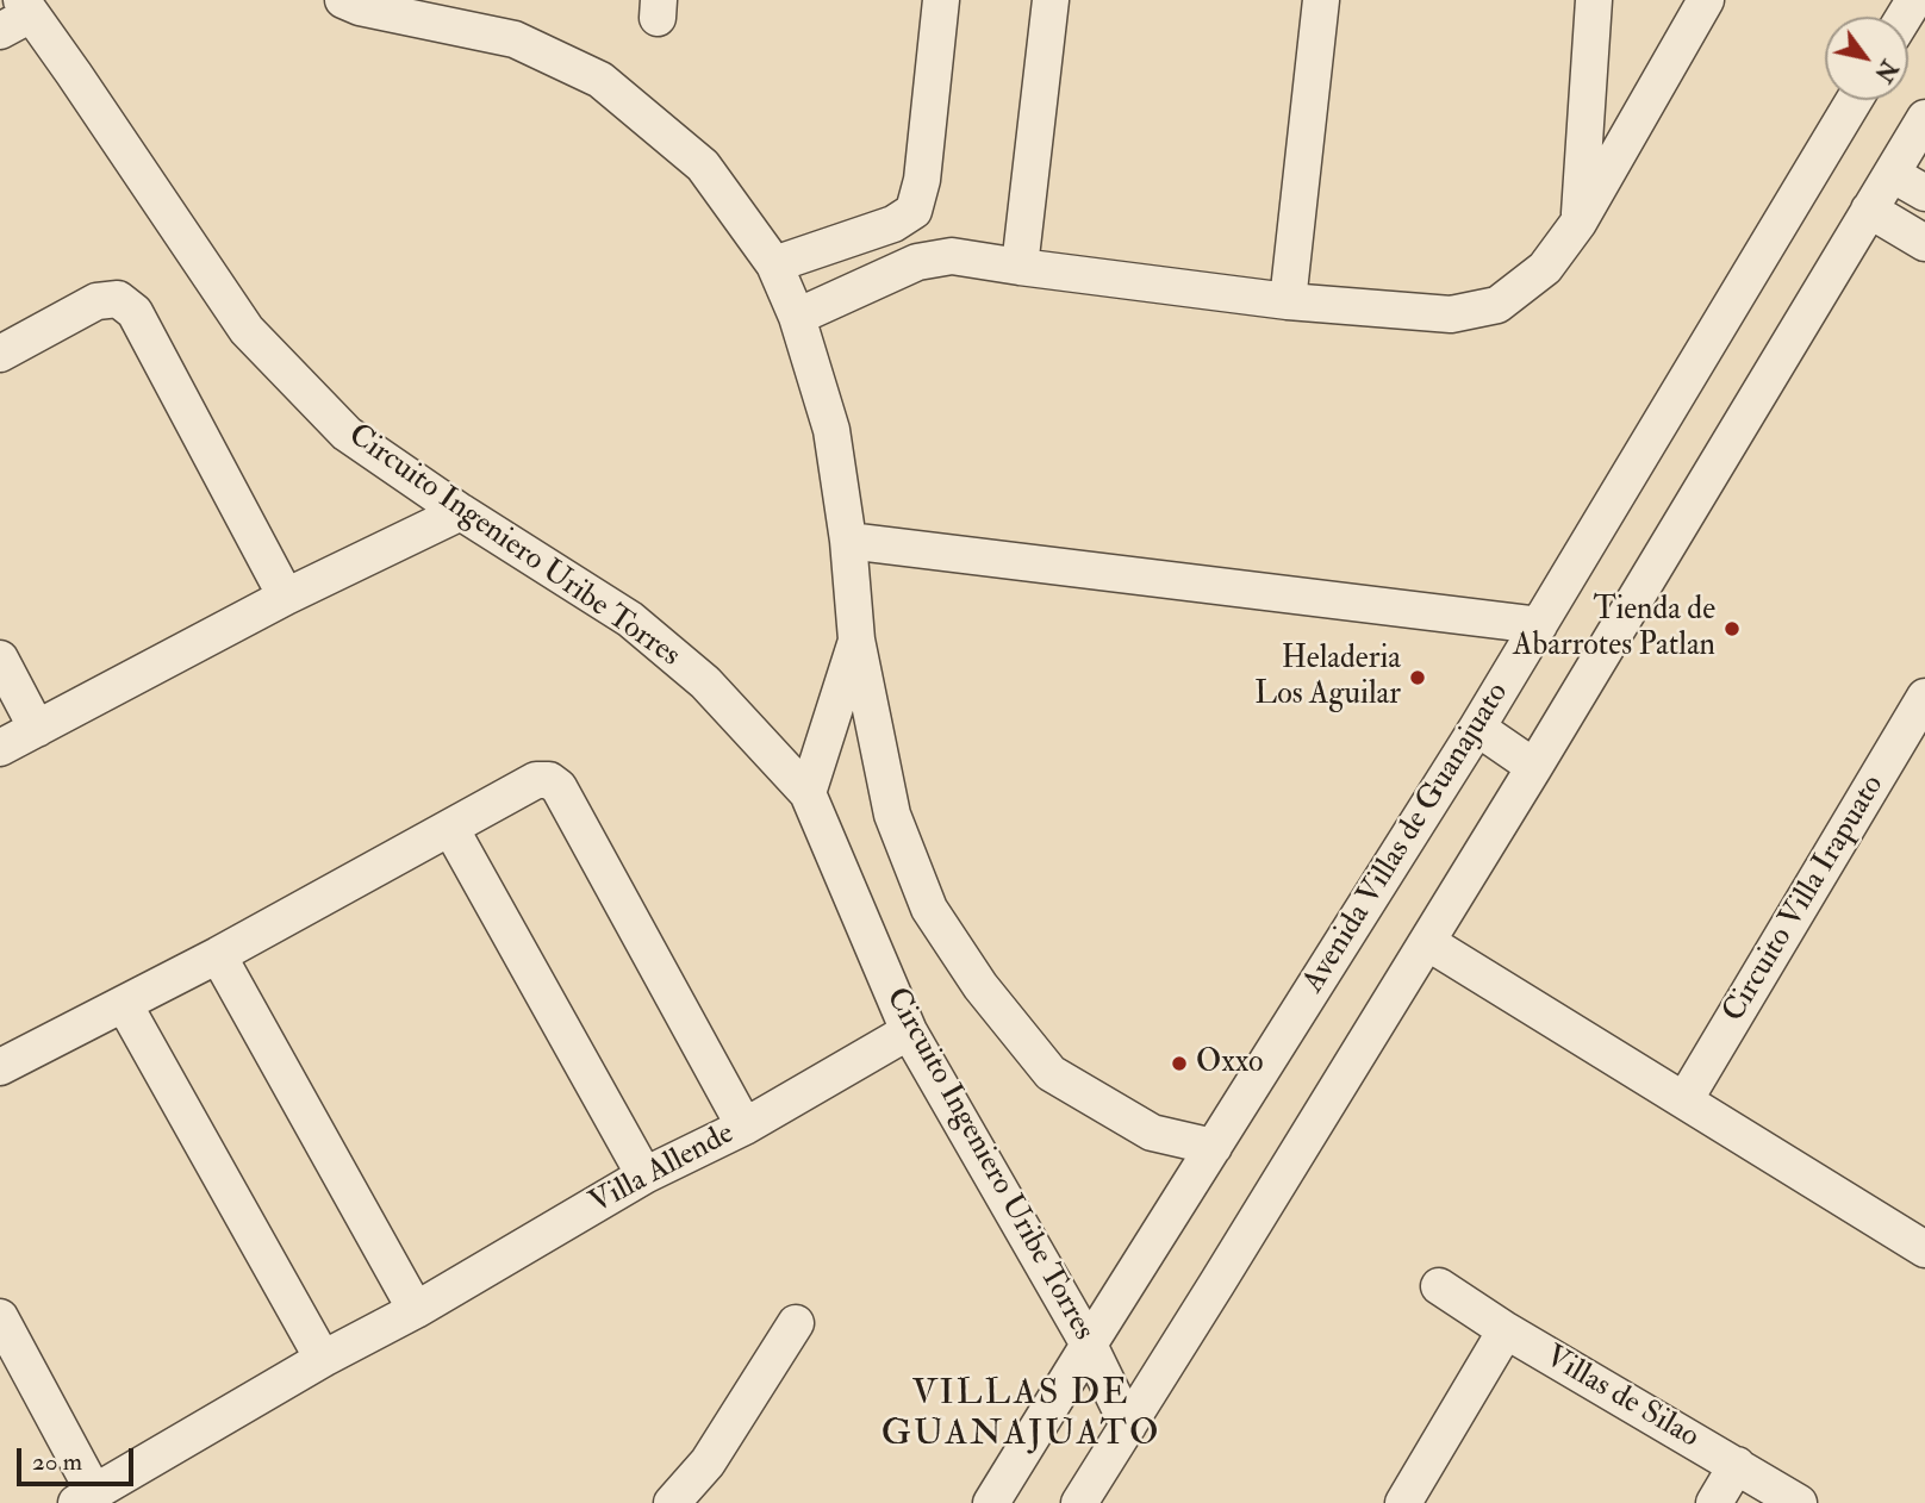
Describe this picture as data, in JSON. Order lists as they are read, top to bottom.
{
  "streets": {
    "street": [
      "Circuito Ingeniero Uribe Torres",
      "Avenida Villas de Guanajuato",
      "Circuito Villa Irapuato",
      "Villa Allende",
      "Villas de Silao"
    ]
  },
  "crossings": [
    ["Circuito Ingeniero Uribe Torres", "Avenida Villas de Guanajuato"],
    ["Circuito Ingeniero Uribe Torres", "Villa Allende"]
  ],
  "districts": ["VILLAS DE GUANAJUATO"],
  "places": ["Tienda de Abarrotes Patlan", "Heladeria Los Aguilar", "Oxxo"],
  "scale_bar": "20 m",
  "north": "bottom right"
}
